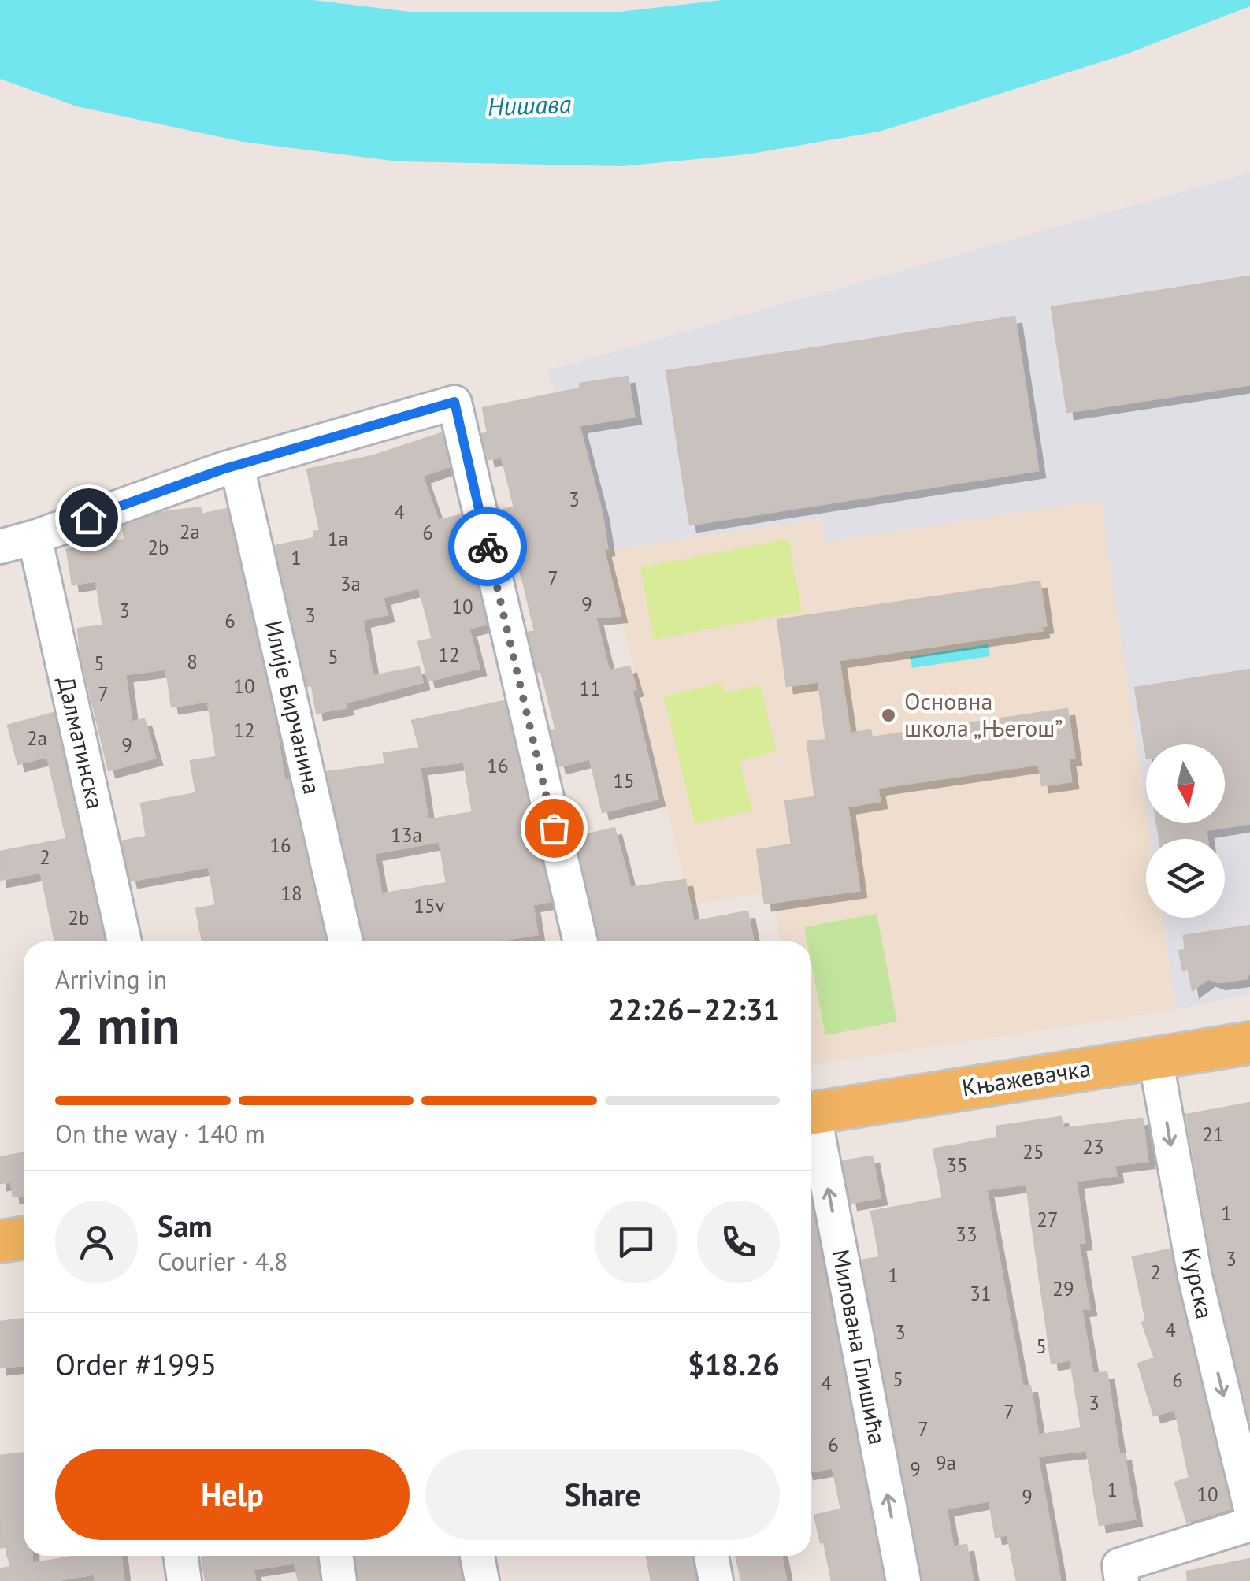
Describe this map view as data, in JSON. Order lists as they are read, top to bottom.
{
  "streets": {
    "main road": ["Књажевачка"],
    "street": [
      "Илије Бирчанина",
      "Далматинска",
      "Курска",
      "Милована Глишића"
    ]
  },
  "crossings": [
    ["Књажевачка", "Курска"]
  ],
  "one_way": ["Курска", "Милована Глишића"],
  "water": ["Нишава"],
  "places": ["Основна школа „Његош”"],
  "house_numbers": [
    "3",
    "4",
    "2a",
    "6",
    "1a",
    "2b",
    "1",
    "7",
    "3a",
    "9",
    "10",
    "3",
    "3",
    "6",
    "12",
    "5",
    "8",
    "5",
    "10",
    "11",
    "7",
    "12",
    "2a",
    "9",
    "16",
    "15",
    "13a",
    "16",
    "2",
    "18",
    "15v",
    "2b",
    "21",
    "23",
    "25",
    "35",
    "1",
    "27",
    "33",
    "3",
    "2",
    "1",
    "29",
    "31",
    "4",
    "3",
    "5",
    "5",
    "6",
    "4",
    "3",
    "7",
    "7",
    "6",
    "9a",
    "9",
    "1",
    "10",
    "9"
  ],
  "north": "bottom",
  "page": {
    "heading": ["2 min", "Arriving in", "22:26–22:31"],
    "panel": [
      "Sam",
      "Courier · 4.8",
      "Order #1995",
      "$18.26"
    ],
    "bar": "On the way · 140 m",
    "buttons": ["Help", "Share"]
  }
}
